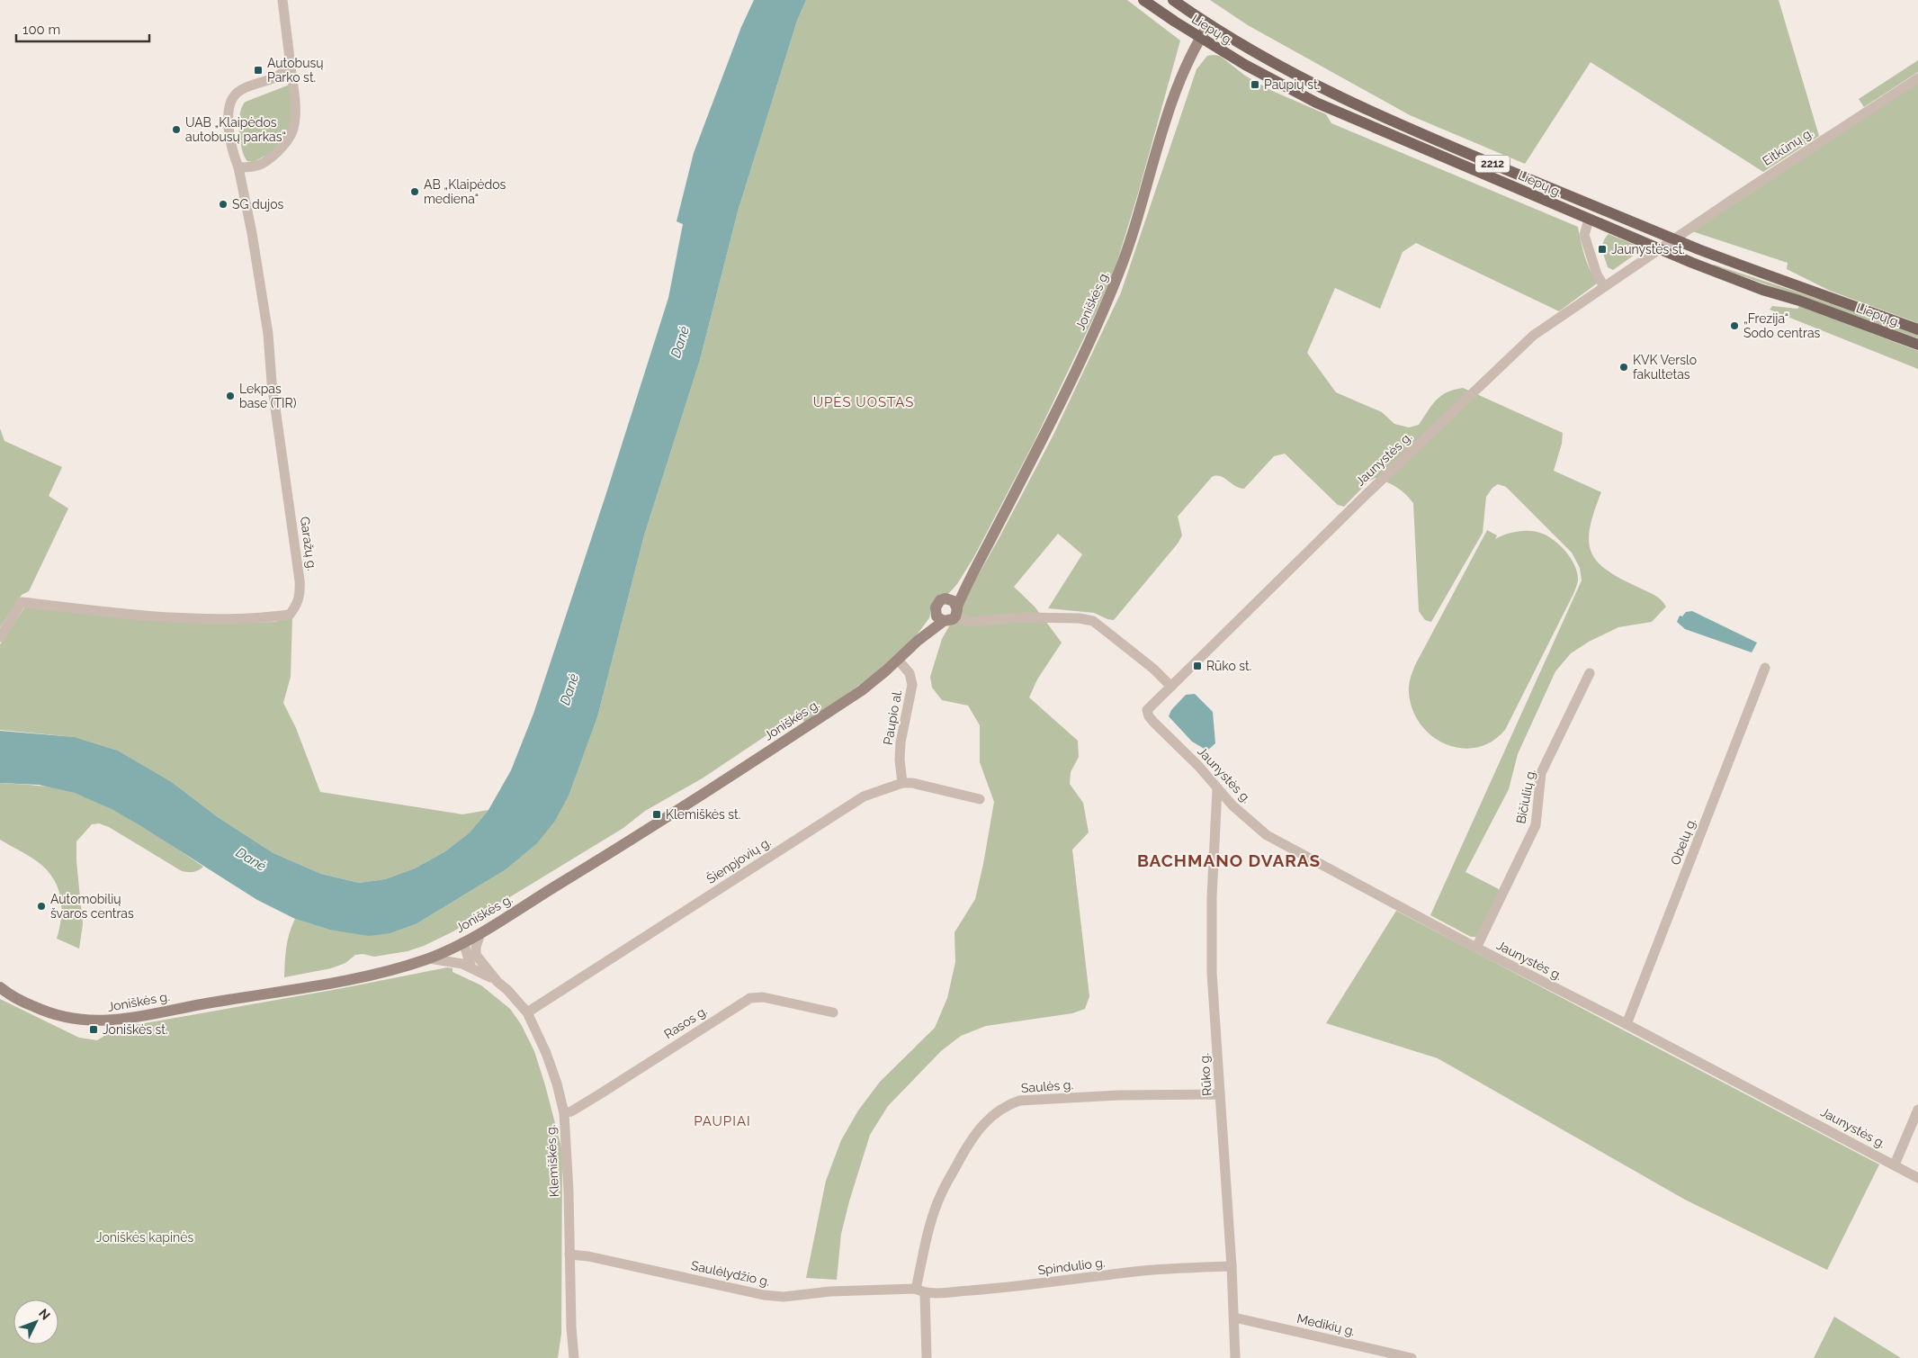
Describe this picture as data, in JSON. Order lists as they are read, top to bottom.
{
  "streets": {
    "main road": ["Liepų g.", "2212", "Joniškės g."],
    "street": [
      "Eitkūnų g.",
      "Jaunystės g.",
      "Garažų g.",
      "Paupio al.",
      "Bičiulių g.",
      "Obelų g.",
      "Šienpjovių g.",
      "Rasos g.",
      "Rūko g.",
      "Saulės g.",
      "Klemiškės g.",
      "Spindulio g.",
      "Saulėlydžio g.",
      "Medikių g."
    ]
  },
  "crossings": [
    ["Liepų g.", "Eitkūnų g."],
    ["Liepų g.", "Joniškės g."],
    ["Liepų g.", "Jaunystės g."],
    ["Eitkūnų g.", "Jaunystės g."],
    ["Joniškės g.", "Paupio al."],
    ["Joniškės g.", "Klemiškės g."],
    ["Jaunystės g.", "Bičiulių g."],
    ["Jaunystės g.", "Obelų g."],
    ["Jaunystės g.", "Rūko g."],
    ["Paupio al.", "Šienpjovių g."],
    ["Šienpjovių g.", "Klemiškės g."],
    ["Rasos g.", "Klemiškės g."],
    ["Rūko g.", "Saulės g."],
    ["Rūko g.", "Spindulio g."],
    ["Rūko g.", "Medikių g."],
    ["Saulės g.", "Spindulio g."],
    ["Saulės g.", "Saulėlydžio g."],
    ["Klemiškės g.", "Saulėlydžio g."],
    ["Spindulio g.", "Saulėlydžio g."]
  ],
  "districts": ["UPĖS UOSTAS", "BACHMANO DVARAS", "PAUPIAI"],
  "water": ["Danė"],
  "parks": ["Joniškės kapinės"],
  "places": {
    "transit": [
      "Autobusų Parko st.",
      "Paupių st.",
      "Jaunystės st.",
      "Rūko st.",
      "Klemiškės st.",
      "Joniškės st."
    ],
    "other": [
      "UAB „Klaipėdos autobusų parkas“",
      "AB „Klaipėdos mediena“",
      "SG dujos",
      "„Frezija“ Sodo centras",
      "KVK Verslo fakultetas",
      "Lekpas base (TIR)",
      "Automobilių švaros centras"
    ]
  },
  "scale_bar": "100 m",
  "north": "top right"
}
